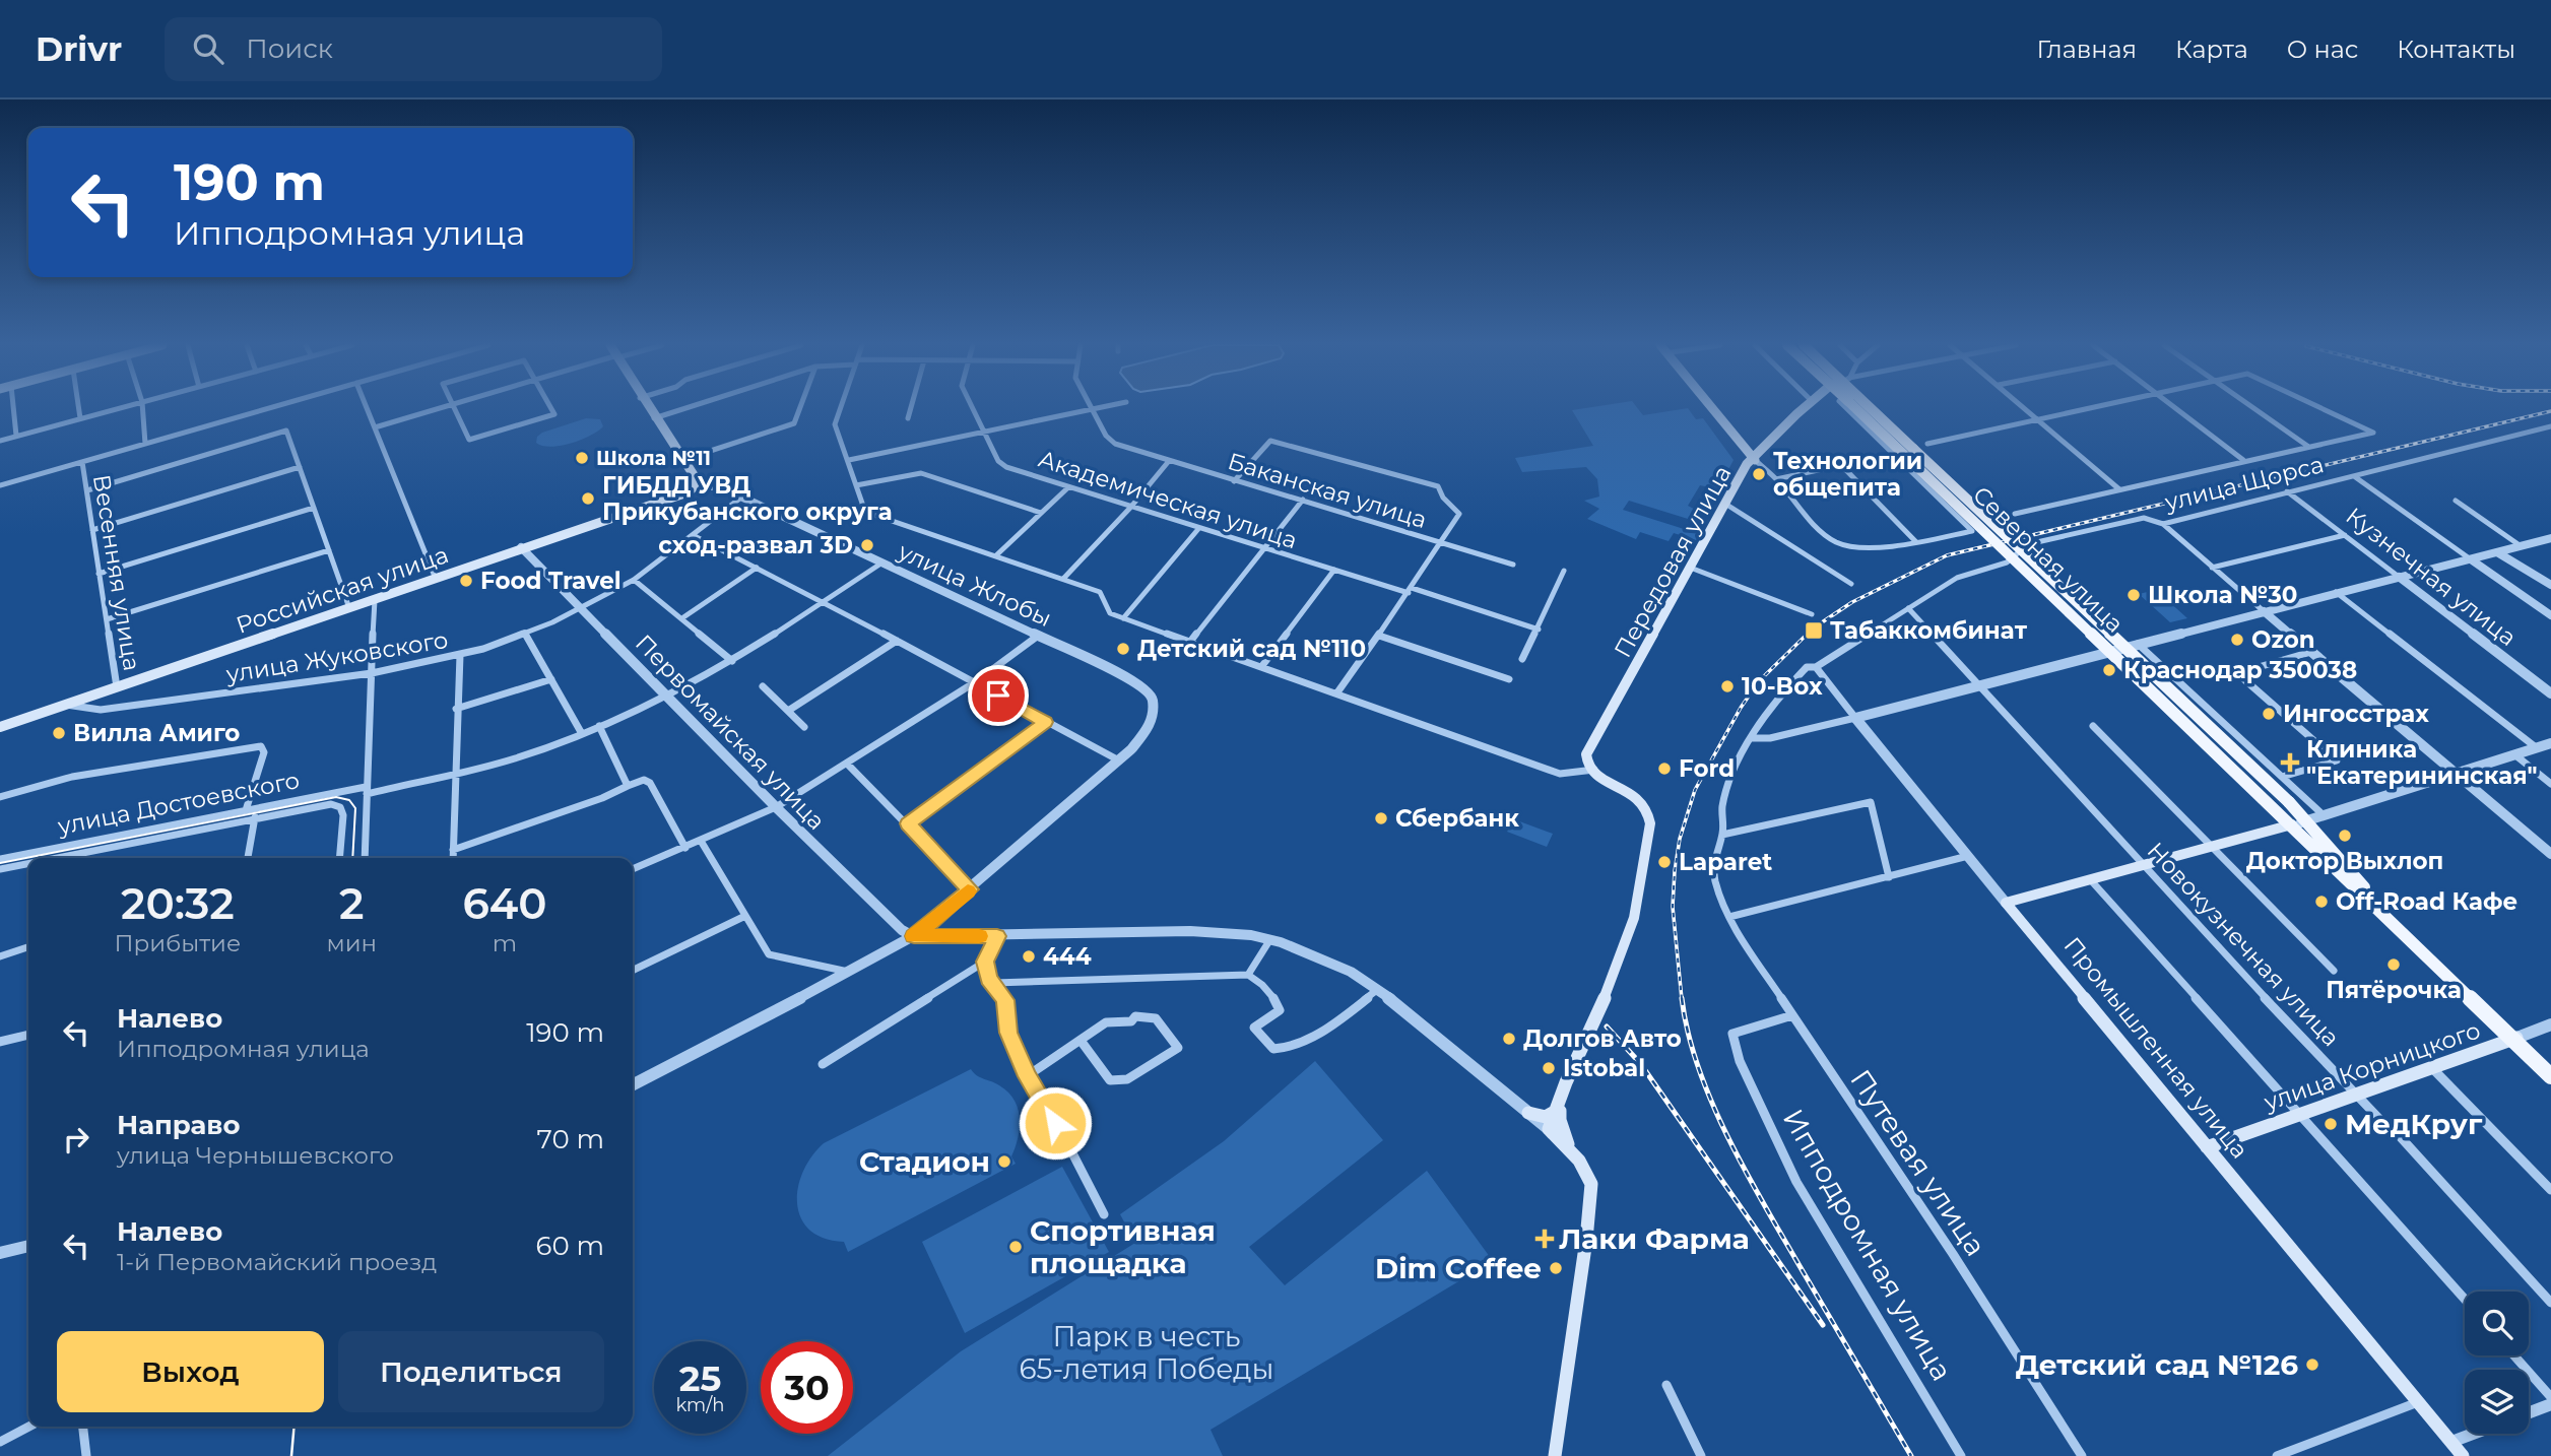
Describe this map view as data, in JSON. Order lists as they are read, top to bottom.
{
  "streets": {
    "main road": [
      "Северная улица",
      "Передовая улица",
      "Российская улица",
      "Промышленная улица",
      "улица Корницкого"
    ],
    "street": [
      "улица Щорса",
      "Баканская улица",
      "Академическая улица",
      "Весенняя улица",
      "Кузнечная улица",
      "улица Жлобы",
      "улица Жуковского",
      "Первомайская улица",
      "улица Достоевского",
      "Новокузнечная улица",
      "Путевая улица",
      "Ипподромная улица"
    ]
  },
  "crossings": [
    ["улица Щорса", "Кузнечная улица"],
    ["улица Щорса", "Новокузнечная улица"],
    ["улица Щорса", "Промышленная улица"],
    ["улица Щорса", "Путевая улица"],
    ["Северная улица", "улица Корницкого"],
    ["Весенняя улица", "Российская улица"],
    ["улица Жлобы", "Российская улица"],
    ["улица Жлобы", "улица Жуковского"],
    ["улица Жлобы", "улица Достоевского"],
    ["Российская улица", "улица Жуковского"],
    ["Российская улица", "Первомайская улица"],
    ["улица Жуковского", "Первомайская улица"],
    ["Первомайская улица", "улица Достоевского"],
    ["Новокузнечная улица", "улица Корницкого"],
    ["Промышленная улица", "улица Корницкого"],
    ["Путевая улица", "Ипподромная улица"]
  ],
  "parks": ["Парк в честь 65-летия Победы"],
  "places": {
    "other": [
      "Школа №11",
      "Технологии общепита",
      "ГИБДД УВД Прикубанского округа",
      "сход-развал 3D",
      "Food Travel",
      "Школа №30",
      "Ozon",
      "Детский сад №110",
      "Краснодар 350038",
      "10-Box",
      "Ингосстрах",
      "Вилла Амиго",
      "Ford",
      "Сбербанк",
      "Доктор Выхлоп",
      "Laparet",
      "Off-Road Кафе",
      "444",
      "Пятёрочка",
      "Долгов Авто",
      "Istobal",
      "МедКруг",
      "Стадион",
      "Спортивная площадка",
      "Dim Coffee",
      "Детский сад №126"
    ],
    "transit": ["Табаккомбинат"],
    "health": ["Клиника \"Екатерининская\"", "Лаки Фарма"]
  },
  "page": {
    "header": "Drivr",
    "search": "Поиск",
    "nav": [
      "Главная",
      "Карта",
      "О нас",
      "Контакты"
    ],
    "turn": ["190 m", "Ипподромная улица"],
    "eta": [
      "20:32",
      "Прибытие",
      "2",
      "мин",
      "640",
      "m"
    ],
    "list": [
      {
        "name": "Налево",
        "note": "Ипподромная улица",
        "value": "190 m"
      },
      {
        "name": "Направо",
        "note": "улица Чернышевского",
        "value": "70 m"
      },
      {
        "name": "Налево",
        "note": "1-й Первомайский проезд",
        "value": "60 m"
      }
    ],
    "buttons": ["Выход", "Поделиться"],
    "speed": "25 km/h",
    "limit": "30"
  }
}
